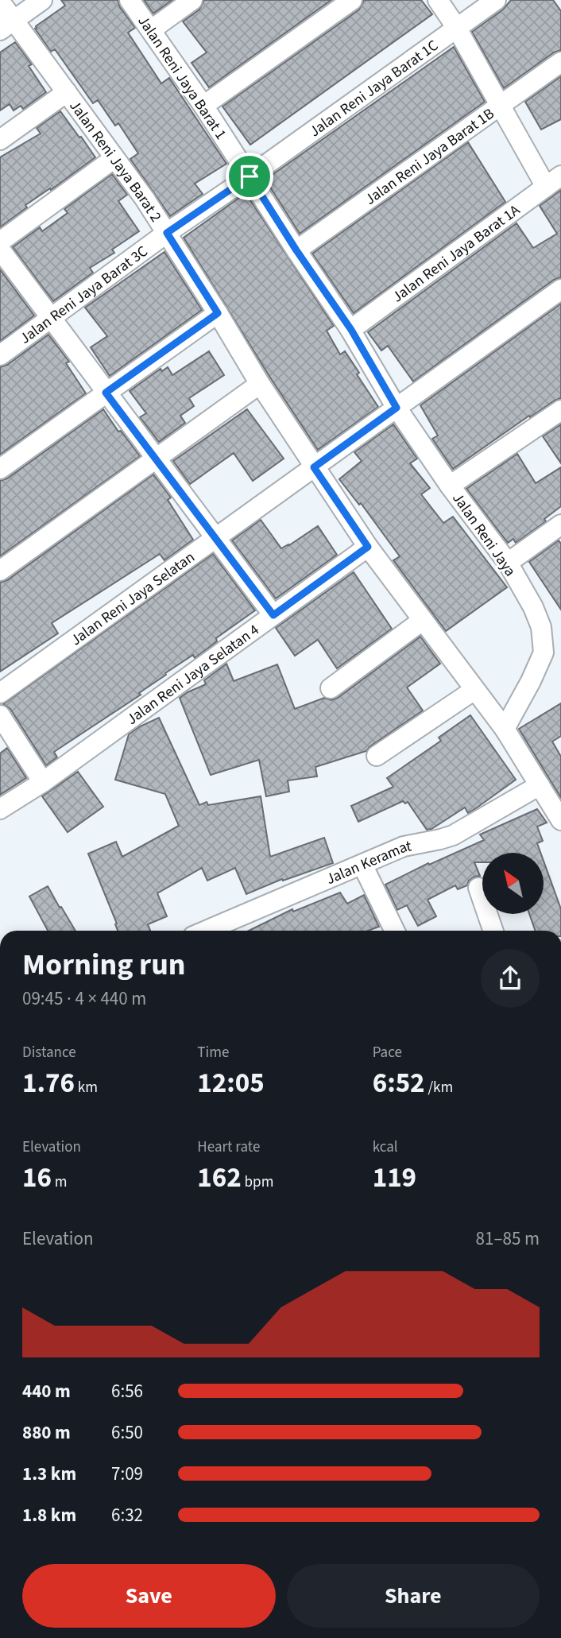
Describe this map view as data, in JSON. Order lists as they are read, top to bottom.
{
  "streets": {
    "street": [
      "Jalan Reni Jaya Barat 1",
      "Jalan Reni Jaya Barat 1C",
      "Jalan Reni Jaya Barat 1B",
      "Jalan Reni Jaya Barat 2",
      "Jalan Reni Jaya Barat 1A",
      "Jalan Reni Jaya Barat 3C",
      "Jalan Reni Jaya",
      "Jalan Reni Jaya Selatan",
      "Jalan Reni Jaya Selatan 4",
      "Jalan Keramat"
    ]
  },
  "crossings": [
    ["Jalan Reni Jaya Barat 1", "Jalan Reni Jaya Barat 1C"],
    ["Jalan Reni Jaya Barat 1", "Jalan Reni Jaya Barat 1B"],
    ["Jalan Reni Jaya Barat 1", "Jalan Reni Jaya Barat 1A"],
    ["Jalan Reni Jaya Barat 1", "Jalan Reni Jaya"],
    ["Jalan Reni Jaya Barat 1", "Jalan Reni Jaya Selatan"],
    ["Jalan Reni Jaya Barat 1C", "Jalan Reni Jaya Barat 2"],
    ["Jalan Reni Jaya Barat 1C", "Jalan Reni Jaya Barat 3C"],
    ["Jalan Reni Jaya Barat 2", "Jalan Reni Jaya Barat 3C"],
    ["Jalan Reni Jaya Barat 2", "Jalan Reni Jaya Selatan"],
    ["Jalan Reni Jaya", "Jalan Reni Jaya Selatan"]
  ],
  "north": "top left",
  "page": {
    "heading": ["Morning run", "09:45 · 4 × 440 m"],
    "stats": [
      ["Distance", "1.76 km"],
      ["Time", "12:05"],
      ["Pace", "6:52 /km"],
      ["Elevation", "16 m"],
      ["Heart rate", "162 bpm"],
      ["kcal", "119"]
    ],
    "chart": ["Elevation", "81–85 m"],
    "list": [
      {
        "name": "440 m",
        "note": "6:56"
      },
      {
        "name": "880 m",
        "note": "6:50"
      },
      {
        "name": "1.3 km",
        "note": "7:09"
      },
      {
        "name": "1.8 km",
        "note": "6:32"
      }
    ],
    "buttons": ["Save", "Share"]
  }
}
